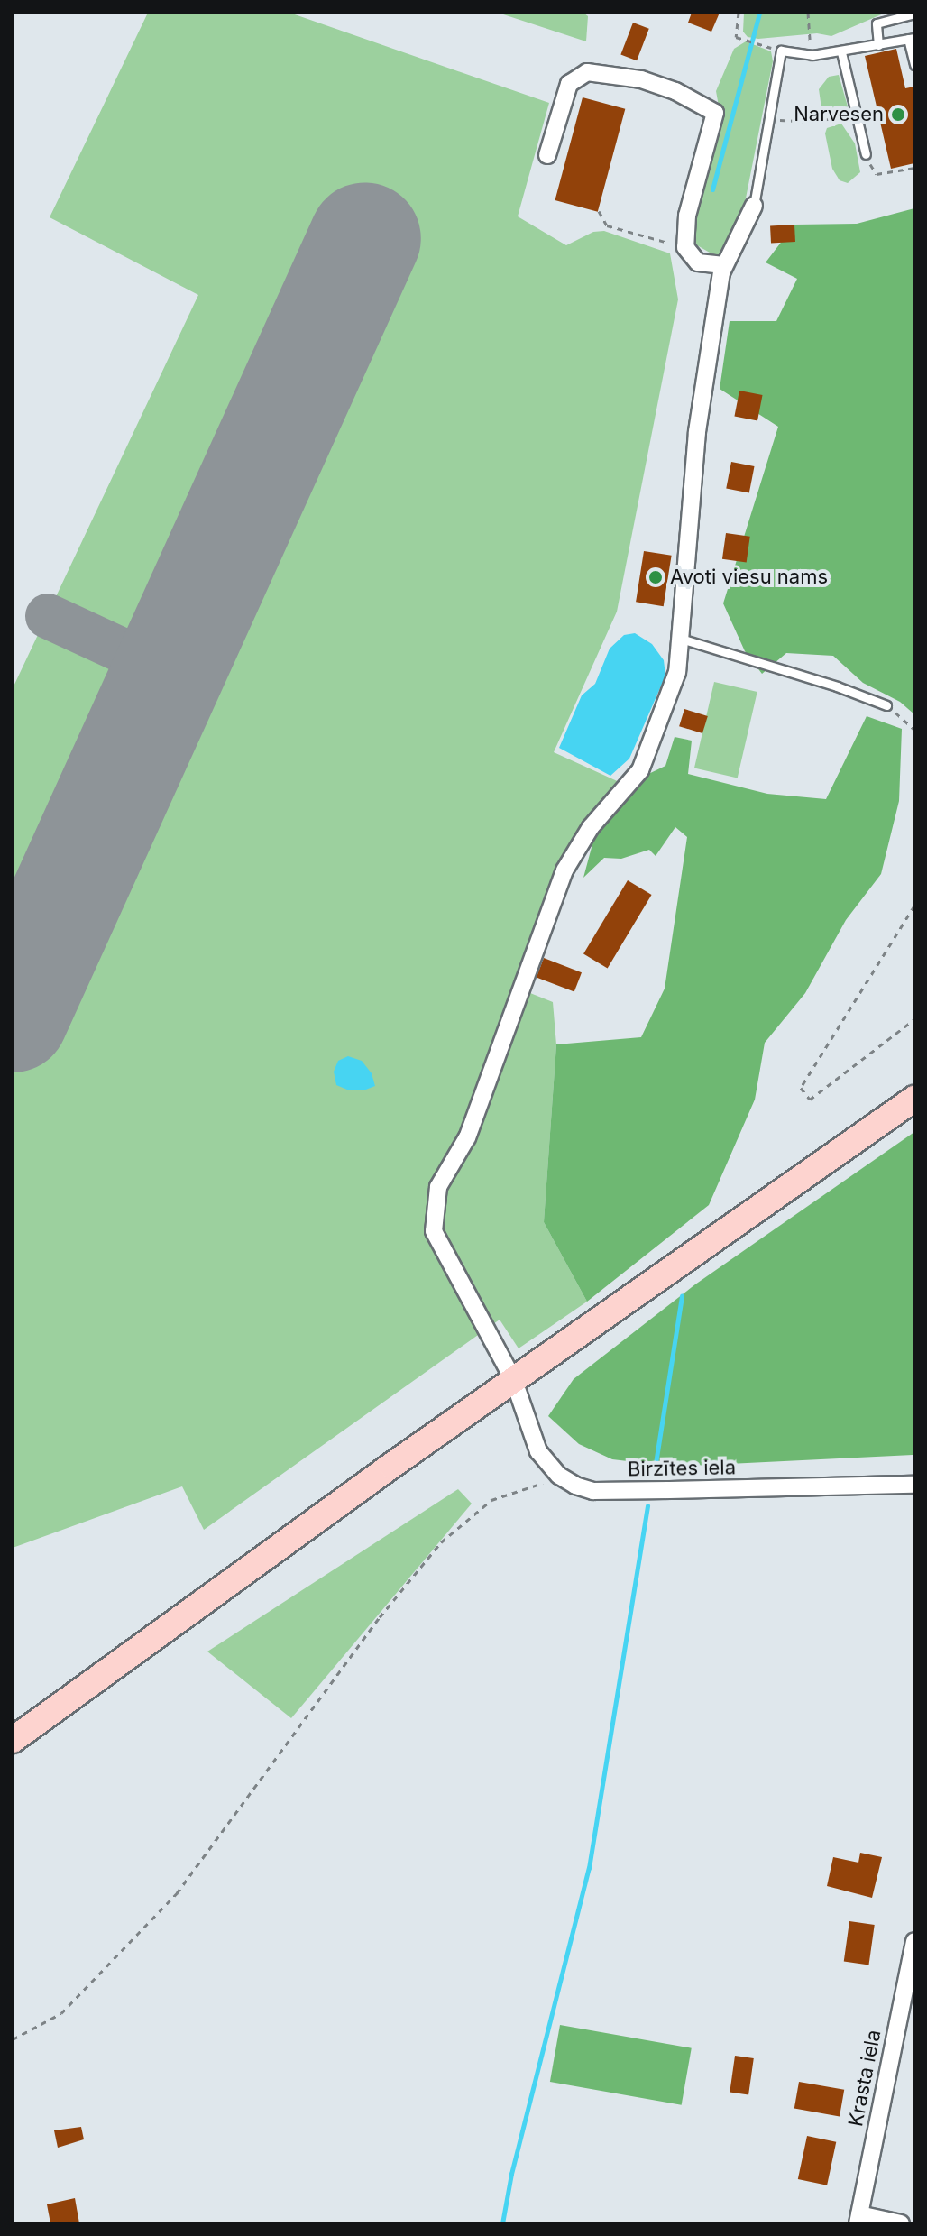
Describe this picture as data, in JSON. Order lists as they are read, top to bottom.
{
  "streets": {
    "street": ["Birzītes iela", "Krasta iela"]
  },
  "places": ["Narvesen", "Avoti viesu nams"]
}
